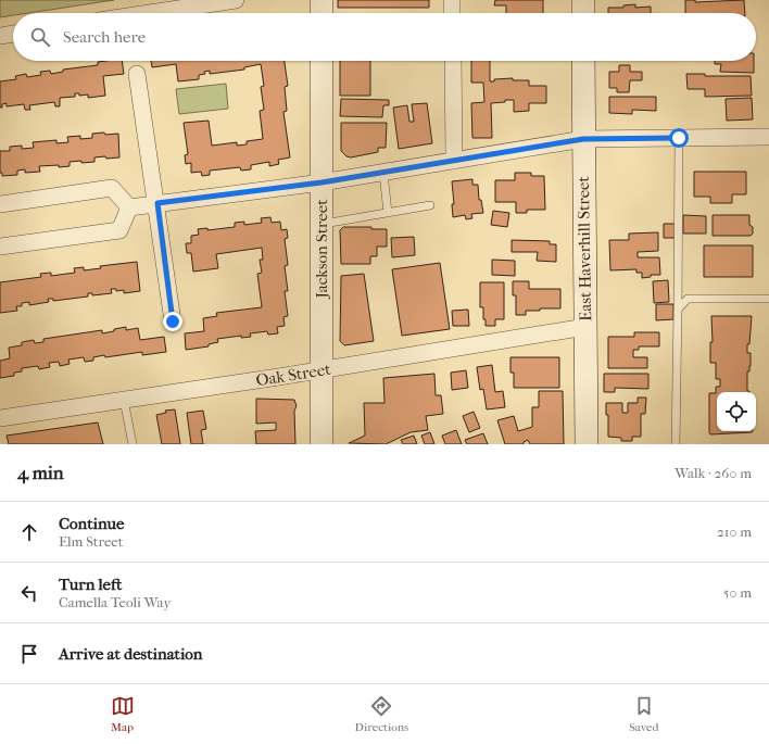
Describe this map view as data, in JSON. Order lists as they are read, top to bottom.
{
  "streets": {
    "main road": ["Jackson Street", "East Haverhill Street"],
    "street": ["Oak Street"]
  },
  "crossings": [
    ["Jackson Street", "Oak Street"],
    ["East Haverhill Street", "Oak Street"]
  ],
  "page": {
    "search": "Search here",
    "heading": ["4 min", "Walk · 260 m"],
    "list": [
      ["Continue", "Elm Street", "210 m"],
      ["Turn left", "Camella Teoli Way", "50 m"],
      "Arrive at destination"
    ],
    "nav": ["Map", "Directions", "Saved"]
  }
}
